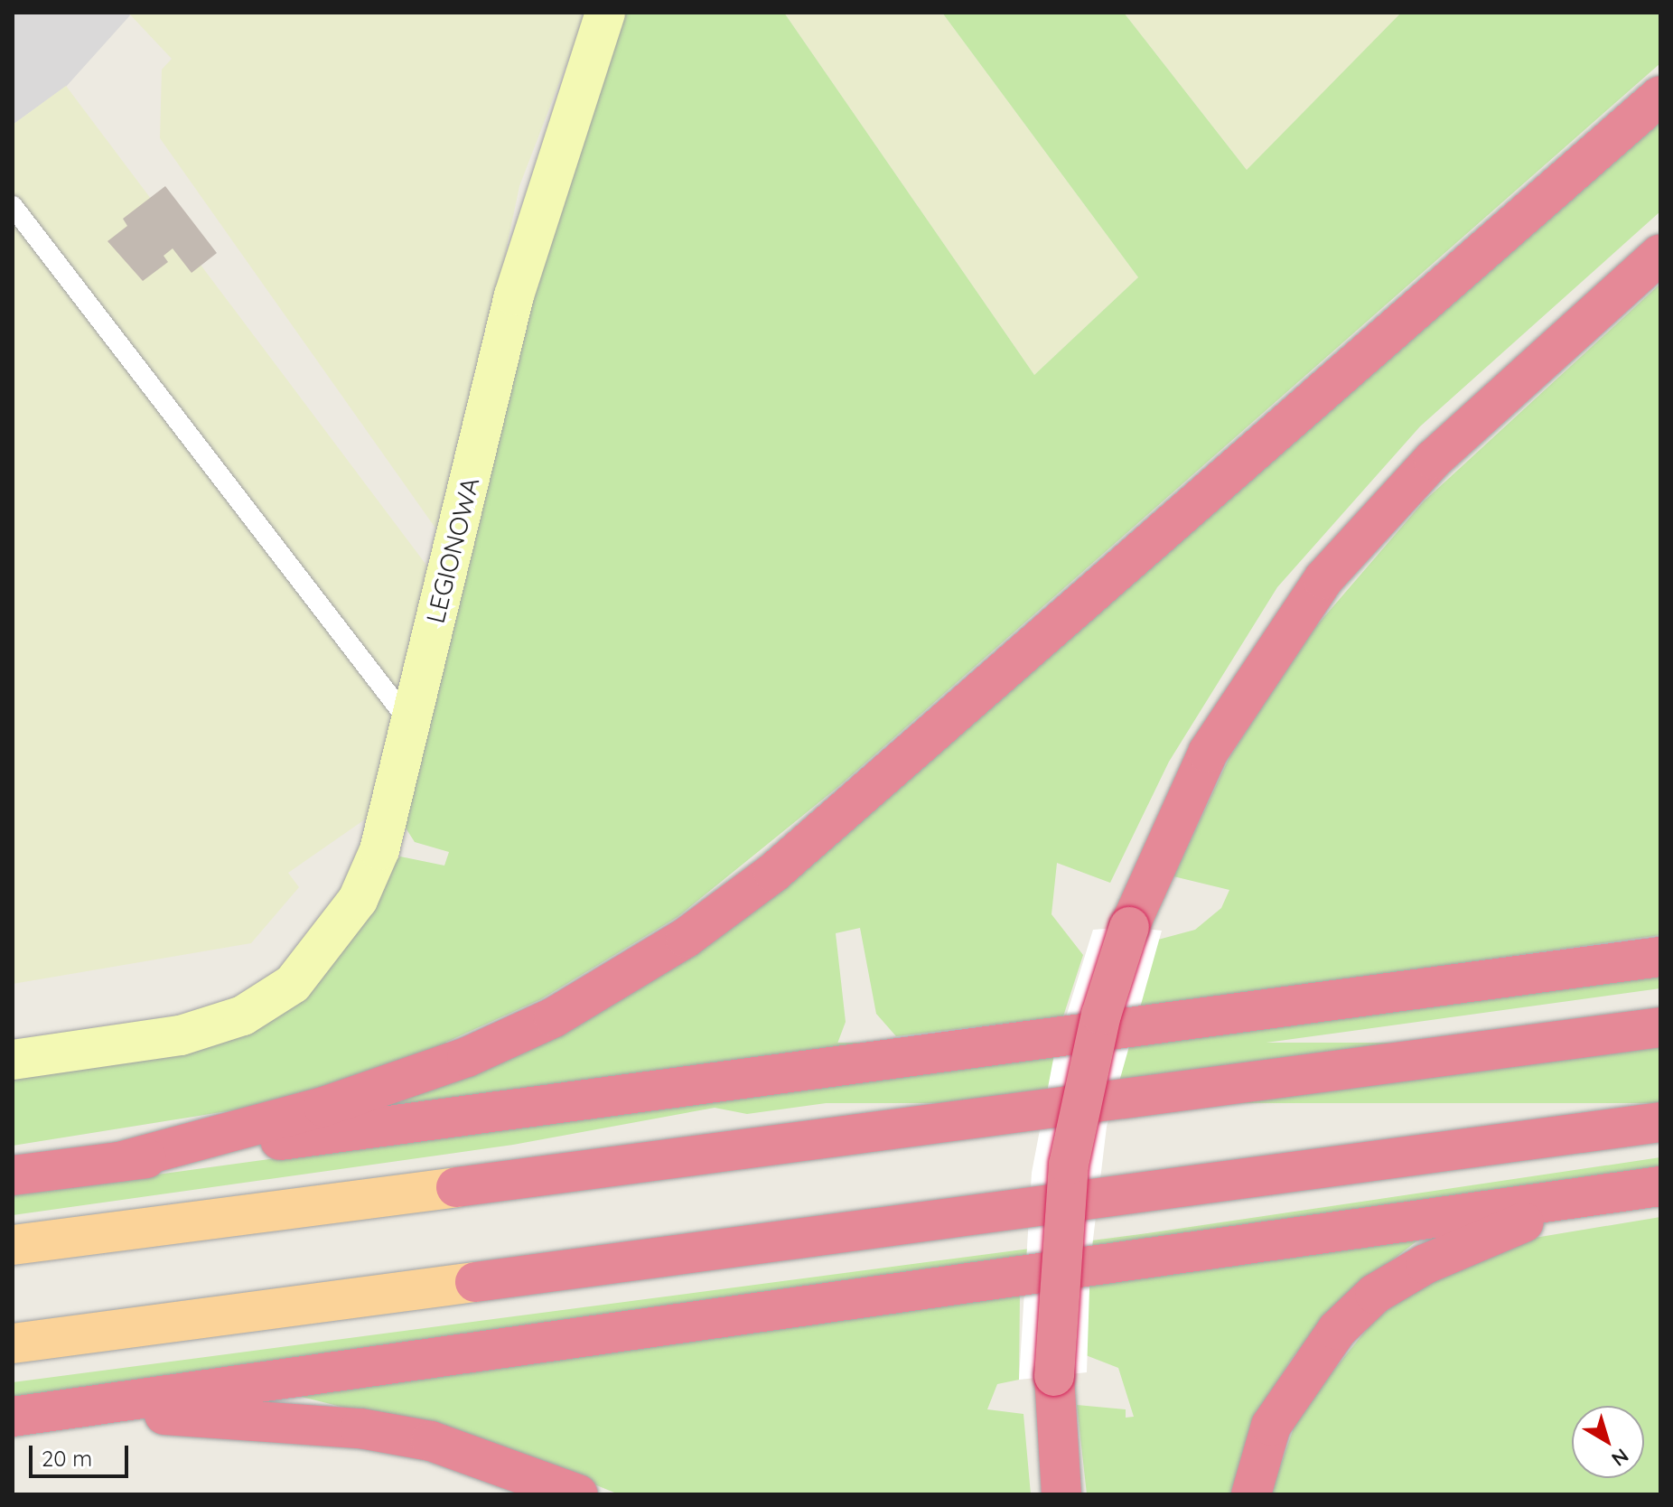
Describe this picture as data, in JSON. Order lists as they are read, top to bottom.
{
  "streets": {
    "street": ["LEGIONOWA"]
  },
  "scale_bar": "20 m",
  "north": "bottom right"
}
